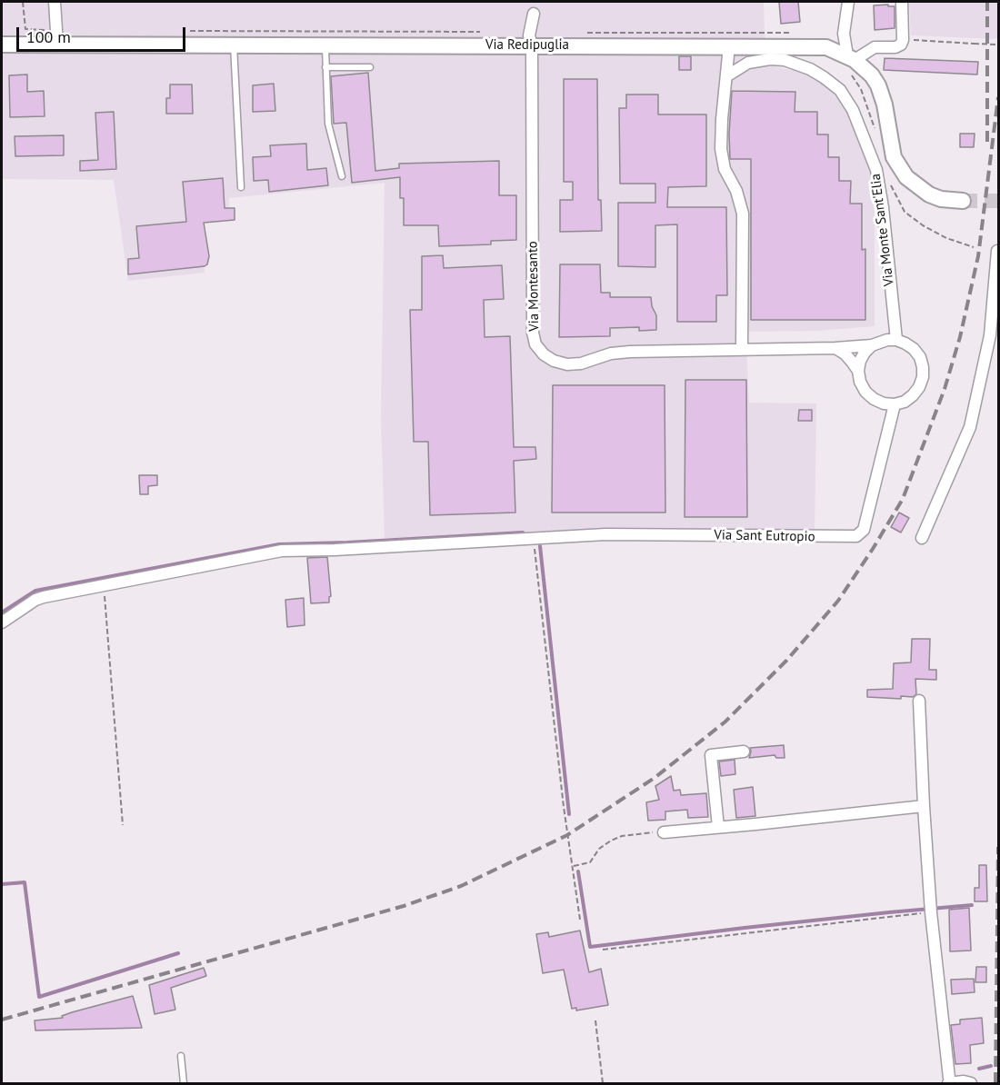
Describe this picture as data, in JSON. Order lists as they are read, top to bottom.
{
  "streets": {
    "street": [
      "Via Redipuglia",
      "Via Monte Sant'Elia",
      "Via Montesanto",
      "Via Sant Eutropio"
    ]
  },
  "crossings": [
    ["Via Redipuglia", "Via Montesanto"],
    ["Via Monte Sant'Elia", "Via Montesanto"],
    ["Via Monte Sant'Elia", "Via Sant Eutropio"],
    ["Via Montesanto", "Via Sant Eutropio"]
  ],
  "scale_bar": "100 m"
}
